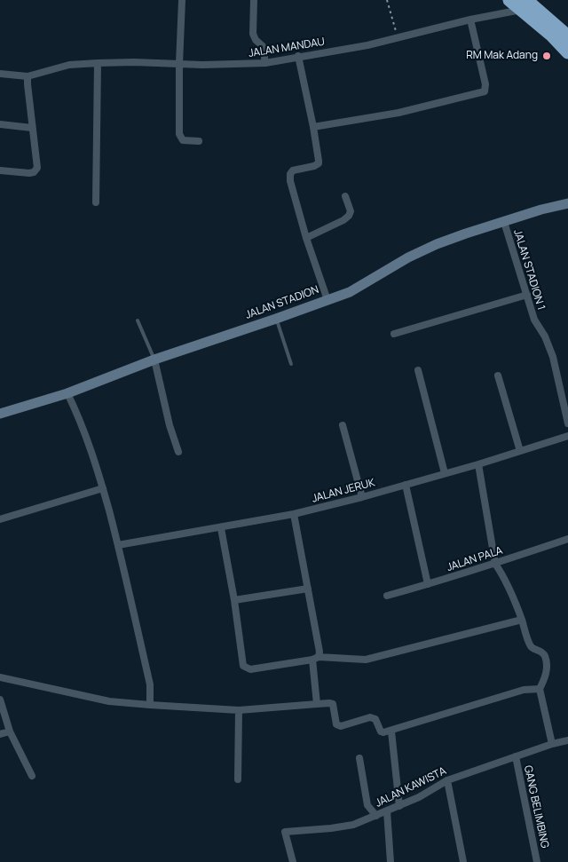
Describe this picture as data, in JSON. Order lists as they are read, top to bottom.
{
  "streets": {
    "street": [
      "JALAN MANDAU",
      "JALAN STADION 1",
      "JALAN STADION",
      "JALAN JERUK",
      "JALAN PALA",
      "JALAN KAWISTA",
      "GANG BELIMBING"
    ]
  },
  "crossings": [
    ["JALAN STADION 1", "JALAN STADION"],
    ["JALAN KAWISTA", "GANG BELIMBING"]
  ],
  "places": ["RM Mak Adang"]
}
